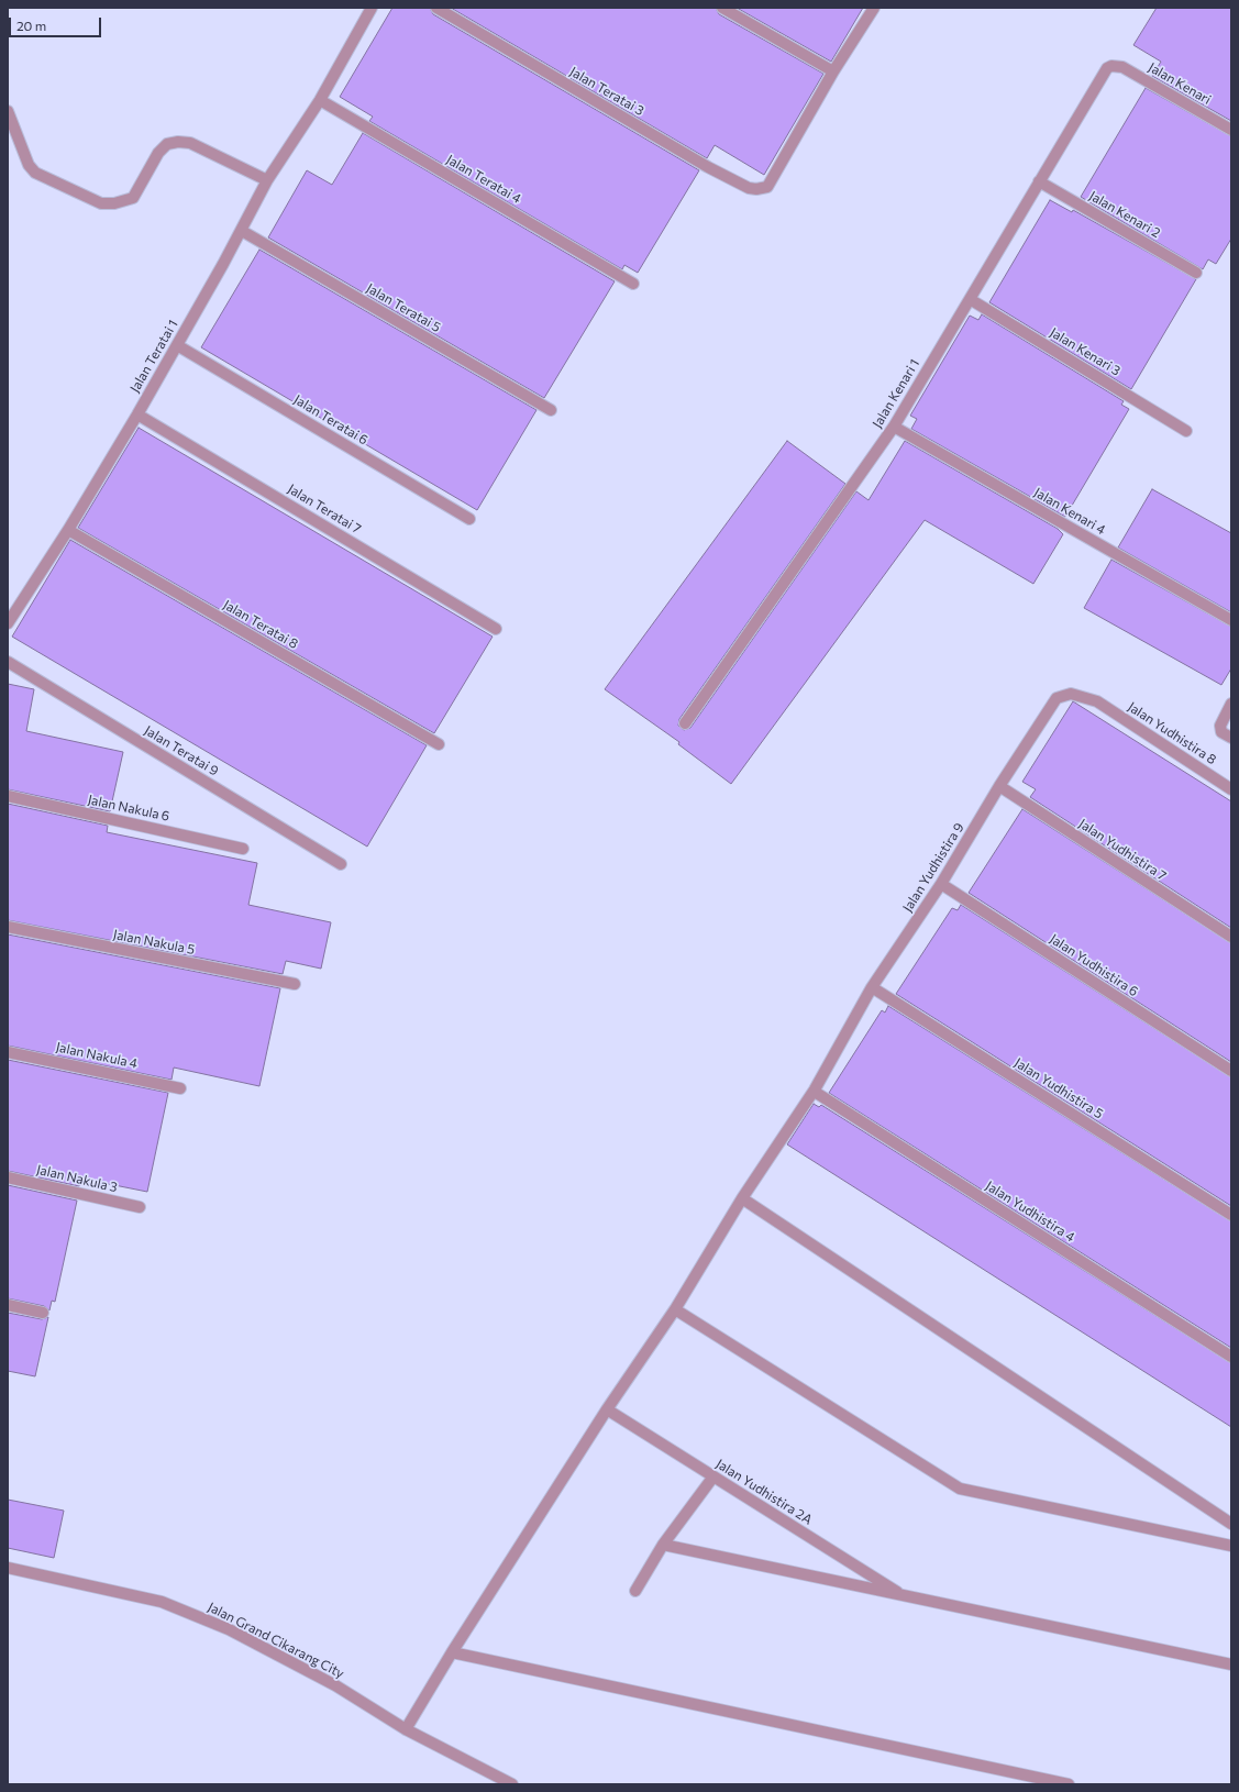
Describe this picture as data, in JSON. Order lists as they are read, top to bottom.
{
  "streets": {
    "street": [
      "Jalan Kenari",
      "Jalan Teratai 3",
      "Jalan Teratai 4",
      "Jalan Kenari 2",
      "Jalan Teratai 5",
      "Jalan Kenari 3",
      "Jalan Teratai 1",
      "Jalan Kenari 1",
      "Jalan Teratai 6",
      "Jalan Teratai 7",
      "Jalan Kenari 4",
      "Jalan Teratai 8",
      "Jalan Yudhistira 8",
      "Jalan Teratai 9",
      "Jalan Nakula 6",
      "Jalan Yudhistira 7",
      "Jalan Yudhistira 9",
      "Jalan Nakula 5",
      "Jalan Yudhistira 6",
      "Jalan Nakula 4",
      "Jalan Yudhistira 5",
      "Jalan Nakula 3",
      "Jalan Yudhistira 4",
      "Jalan Yudhistira 2A",
      "Jalan Grand Cikarang City"
    ]
  },
  "crossings": [
    ["Jalan Kenari", "Jalan Kenari 1"],
    ["Jalan Teratai 4", "Jalan Teratai 1"],
    ["Jalan Kenari 2", "Jalan Kenari 1"],
    ["Jalan Teratai 5", "Jalan Teratai 1"],
    ["Jalan Kenari 3", "Jalan Kenari 1"],
    ["Jalan Teratai 1", "Jalan Teratai 6"],
    ["Jalan Teratai 1", "Jalan Teratai 7"],
    ["Jalan Teratai 1", "Jalan Teratai 8"],
    ["Jalan Kenari 1", "Jalan Kenari 4"],
    ["Jalan Yudhistira 8", "Jalan Yudhistira 9"],
    ["Jalan Yudhistira 7", "Jalan Yudhistira 9"],
    ["Jalan Yudhistira 9", "Jalan Yudhistira 6"],
    ["Jalan Yudhistira 9", "Jalan Yudhistira 5"],
    ["Jalan Yudhistira 9", "Jalan Yudhistira 4"],
    ["Jalan Yudhistira 9", "Jalan Yudhistira 2A"],
    ["Jalan Yudhistira 9", "Jalan Grand Cikarang City"]
  ],
  "scale_bar": "20 m"
}
